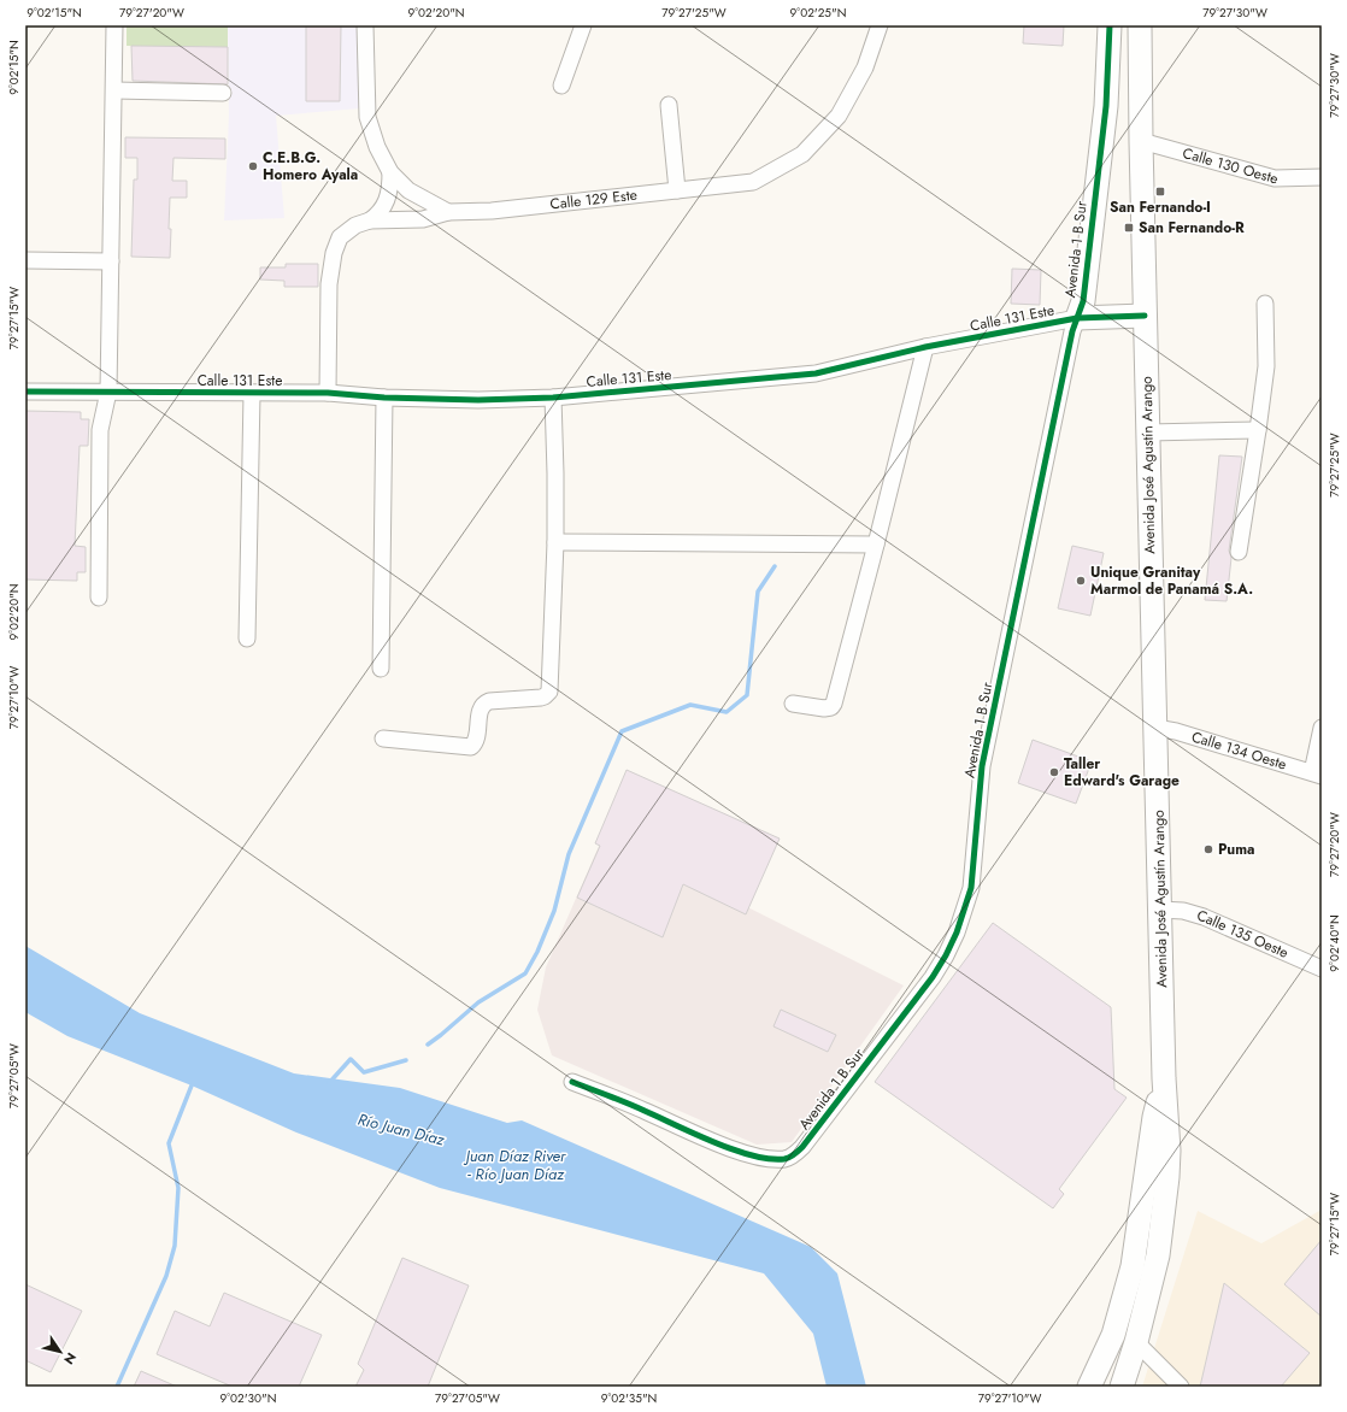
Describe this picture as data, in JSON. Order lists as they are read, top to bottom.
{
  "streets": {
    "main road": ["Avenida 1 B Sur", "Calle 131 Este", "Avenida José Agustín Arango"],
    "street": [
      "Calle 130 Oeste",
      "Calle 129 Este",
      "Calle 134 Oeste",
      "Calle 135 Oeste"
    ]
  },
  "crossings": [
    ["Calle 130 Oeste", "Avenida José Agustín Arango"],
    ["Avenida 1 B Sur", "Calle 131 Este"],
    ["Calle 131 Este", "Avenida José Agustín Arango"],
    ["Avenida José Agustín Arango", "Calle 134 Oeste"],
    ["Avenida José Agustín Arango", "Calle 135 Oeste"]
  ],
  "water": ["Río Juan Díaz", "Juan Díaz River - Río Juan Díaz"],
  "places": {
    "other": [
      "C.E.B.G. Homero Ayala",
      "Unique Granitay Marmol de Panamá S.A.",
      "Taller Edward's Garage",
      "Puma"
    ],
    "transit": ["San Fernando-I", "San Fernando-R"]
  },
  "north": "bottom right",
  "coordinates": [
    "9°02'15\"N",
    "79°27'20\"W",
    "9°02'20\"N",
    "79°27'25\"W",
    "9°02'25\"N",
    "79°27'30\"W",
    "79°27'15\"W",
    "79°27'10\"W",
    "9°02'40\"N",
    "79°27'05\"W",
    "9°02'30\"N",
    "9°02'35\"N"
  ]
}
